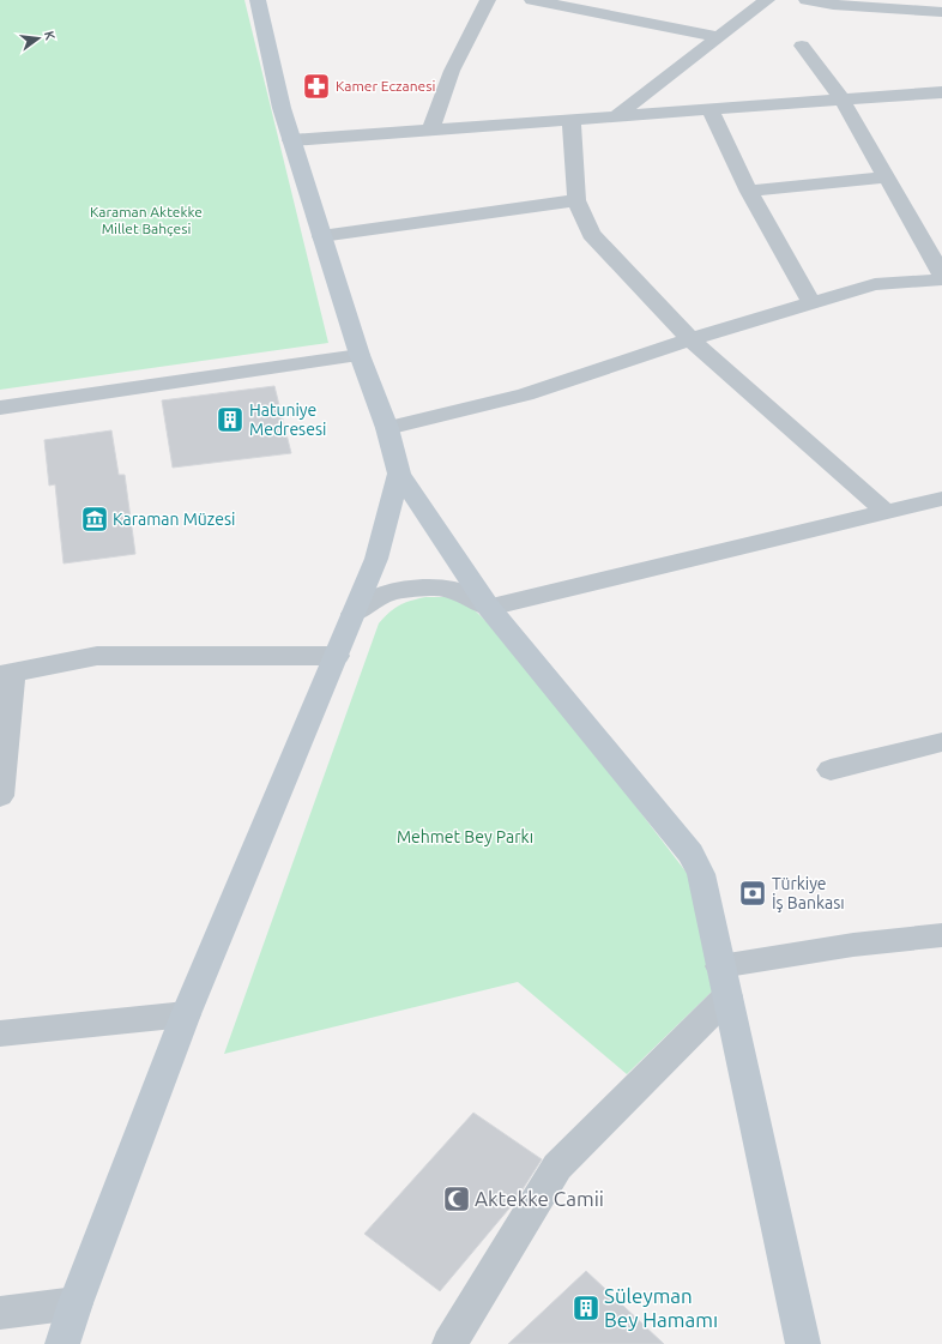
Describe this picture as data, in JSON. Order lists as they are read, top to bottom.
{
  "parks": ["Karaman Aktekke Millet Bahçesi", "Mehmet Bey Parkı"],
  "places": {
    "pharmacy": ["Kamer Eczanesi"],
    "building": ["Hatuniye Medresesi", "Süleyman Bey Hamamı"],
    "museum": ["Karaman Müzesi"],
    "bank": ["Türkiye İş Bankası"],
    "mosque": ["Aktekke Camii"]
  },
  "north": "right"
}
